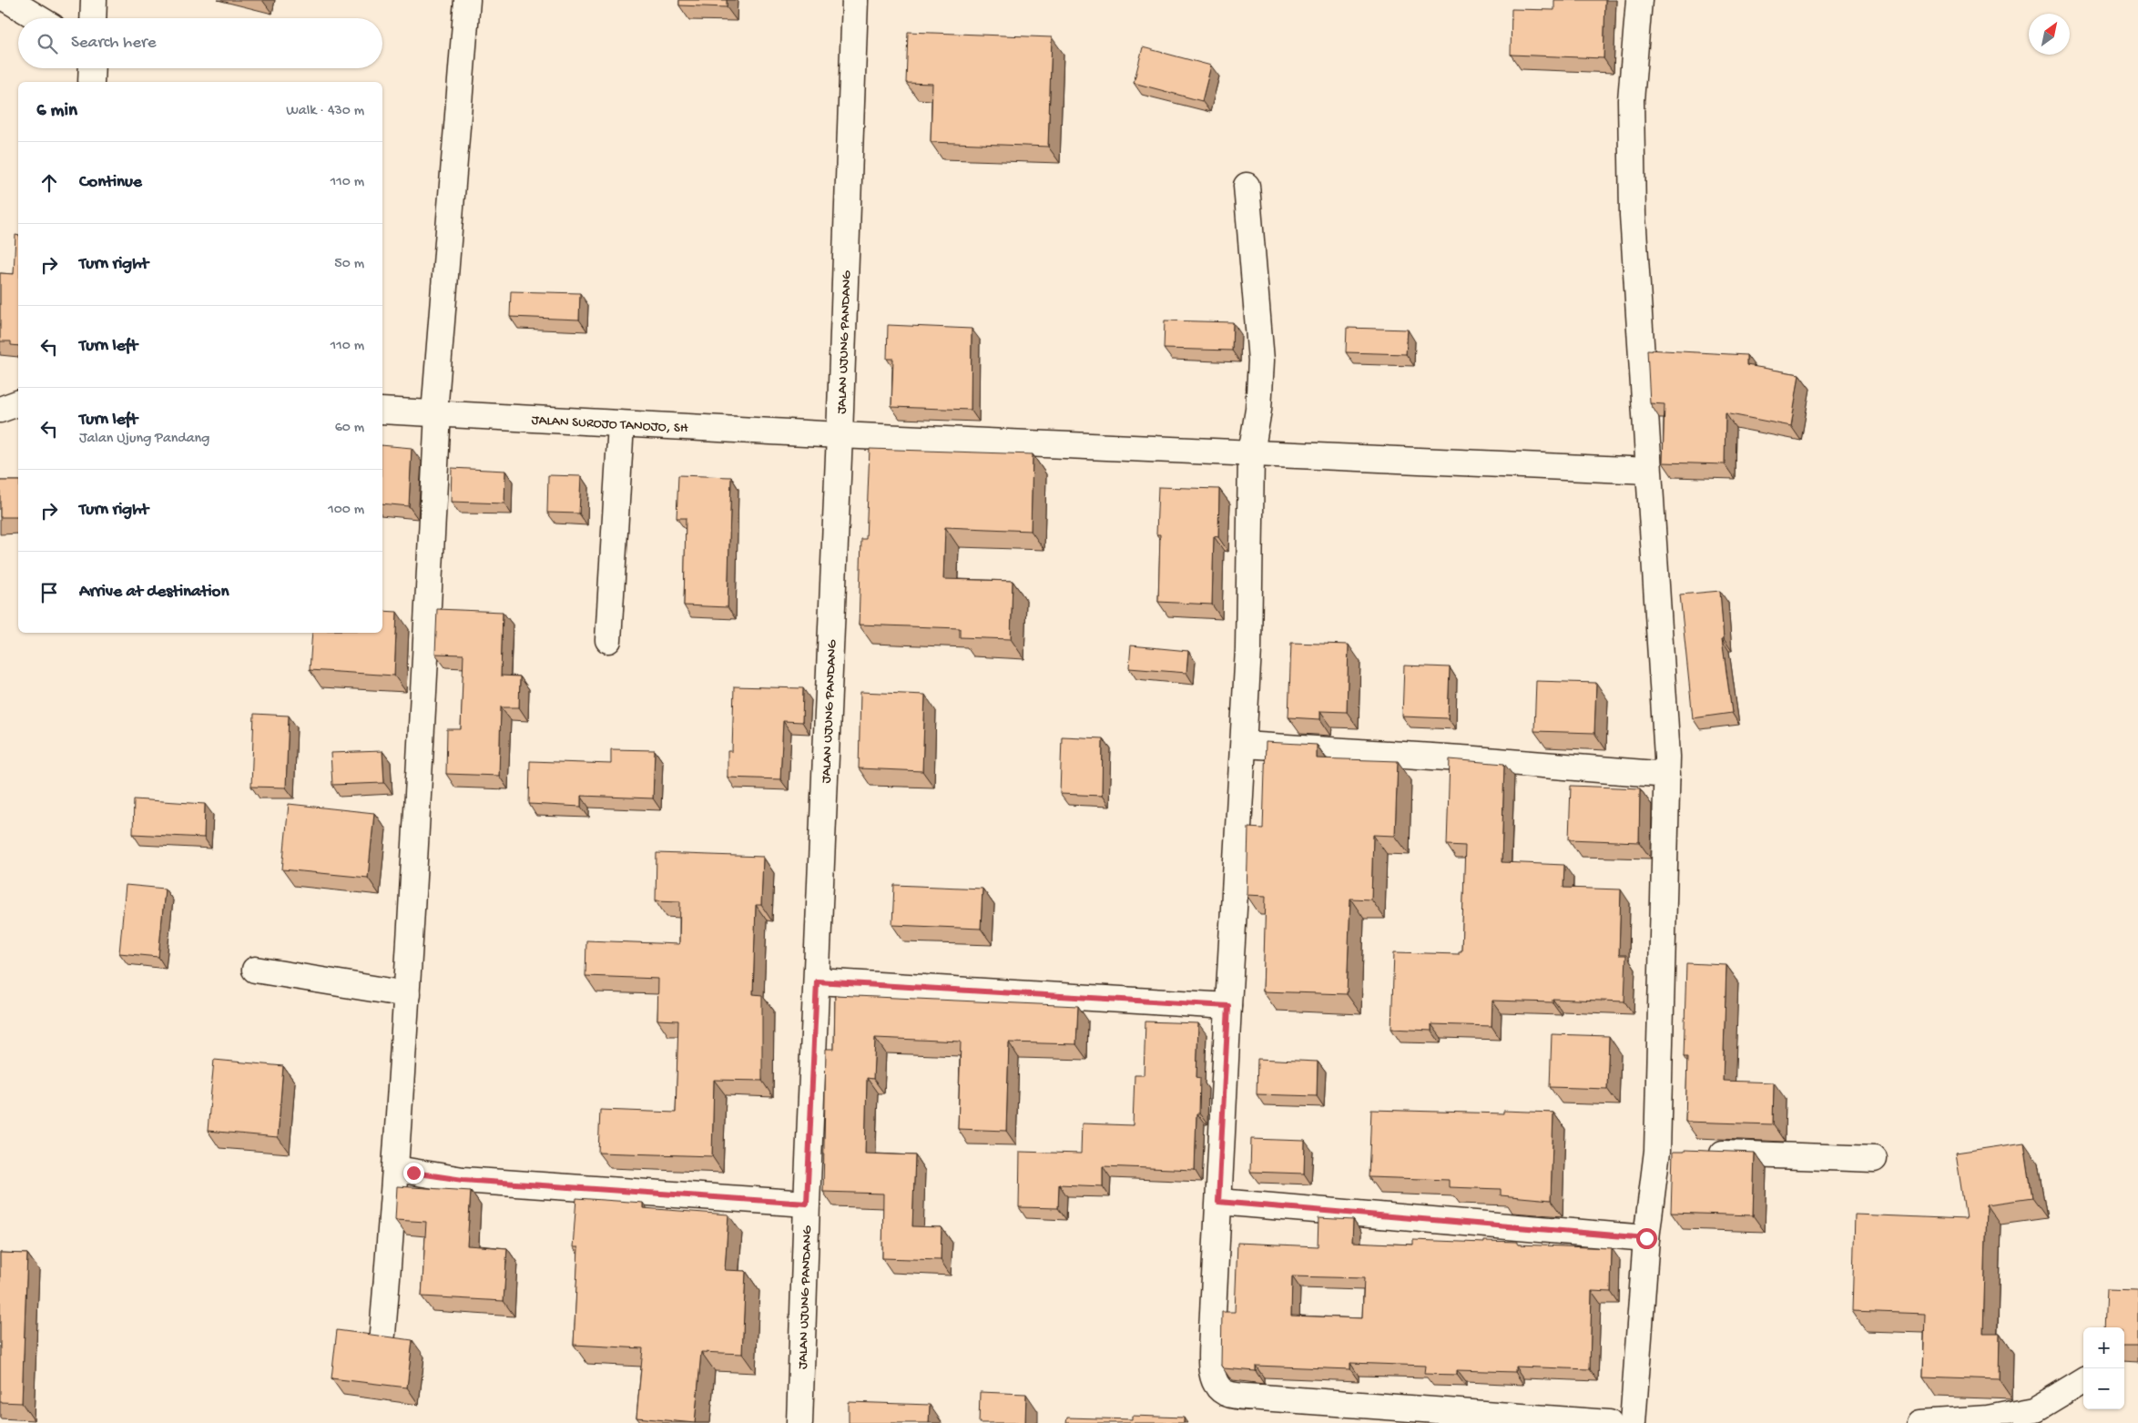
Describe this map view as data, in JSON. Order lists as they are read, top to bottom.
{
  "streets": {
    "street": ["JALAN UJUNG PANDANG", "JALAN SUROJO TANOJO, SH"]
  },
  "crossings": [
    ["JALAN UJUNG PANDANG", "JALAN SUROJO TANOJO, SH"]
  ],
  "north": "top right",
  "page": {
    "search": "Search here",
    "heading": ["6 min", "Walk · 430 m"],
    "list": [
      ["Continue", "110 m"],
      ["Turn right", "50 m"],
      ["Turn left", "110 m"],
      ["Turn left", "Jalan Ujung Pandang", "60 m"],
      ["Turn right", "100 m"],
      "Arrive at destination"
    ],
    "map_buttons": ["+", "−"]
  }
}
